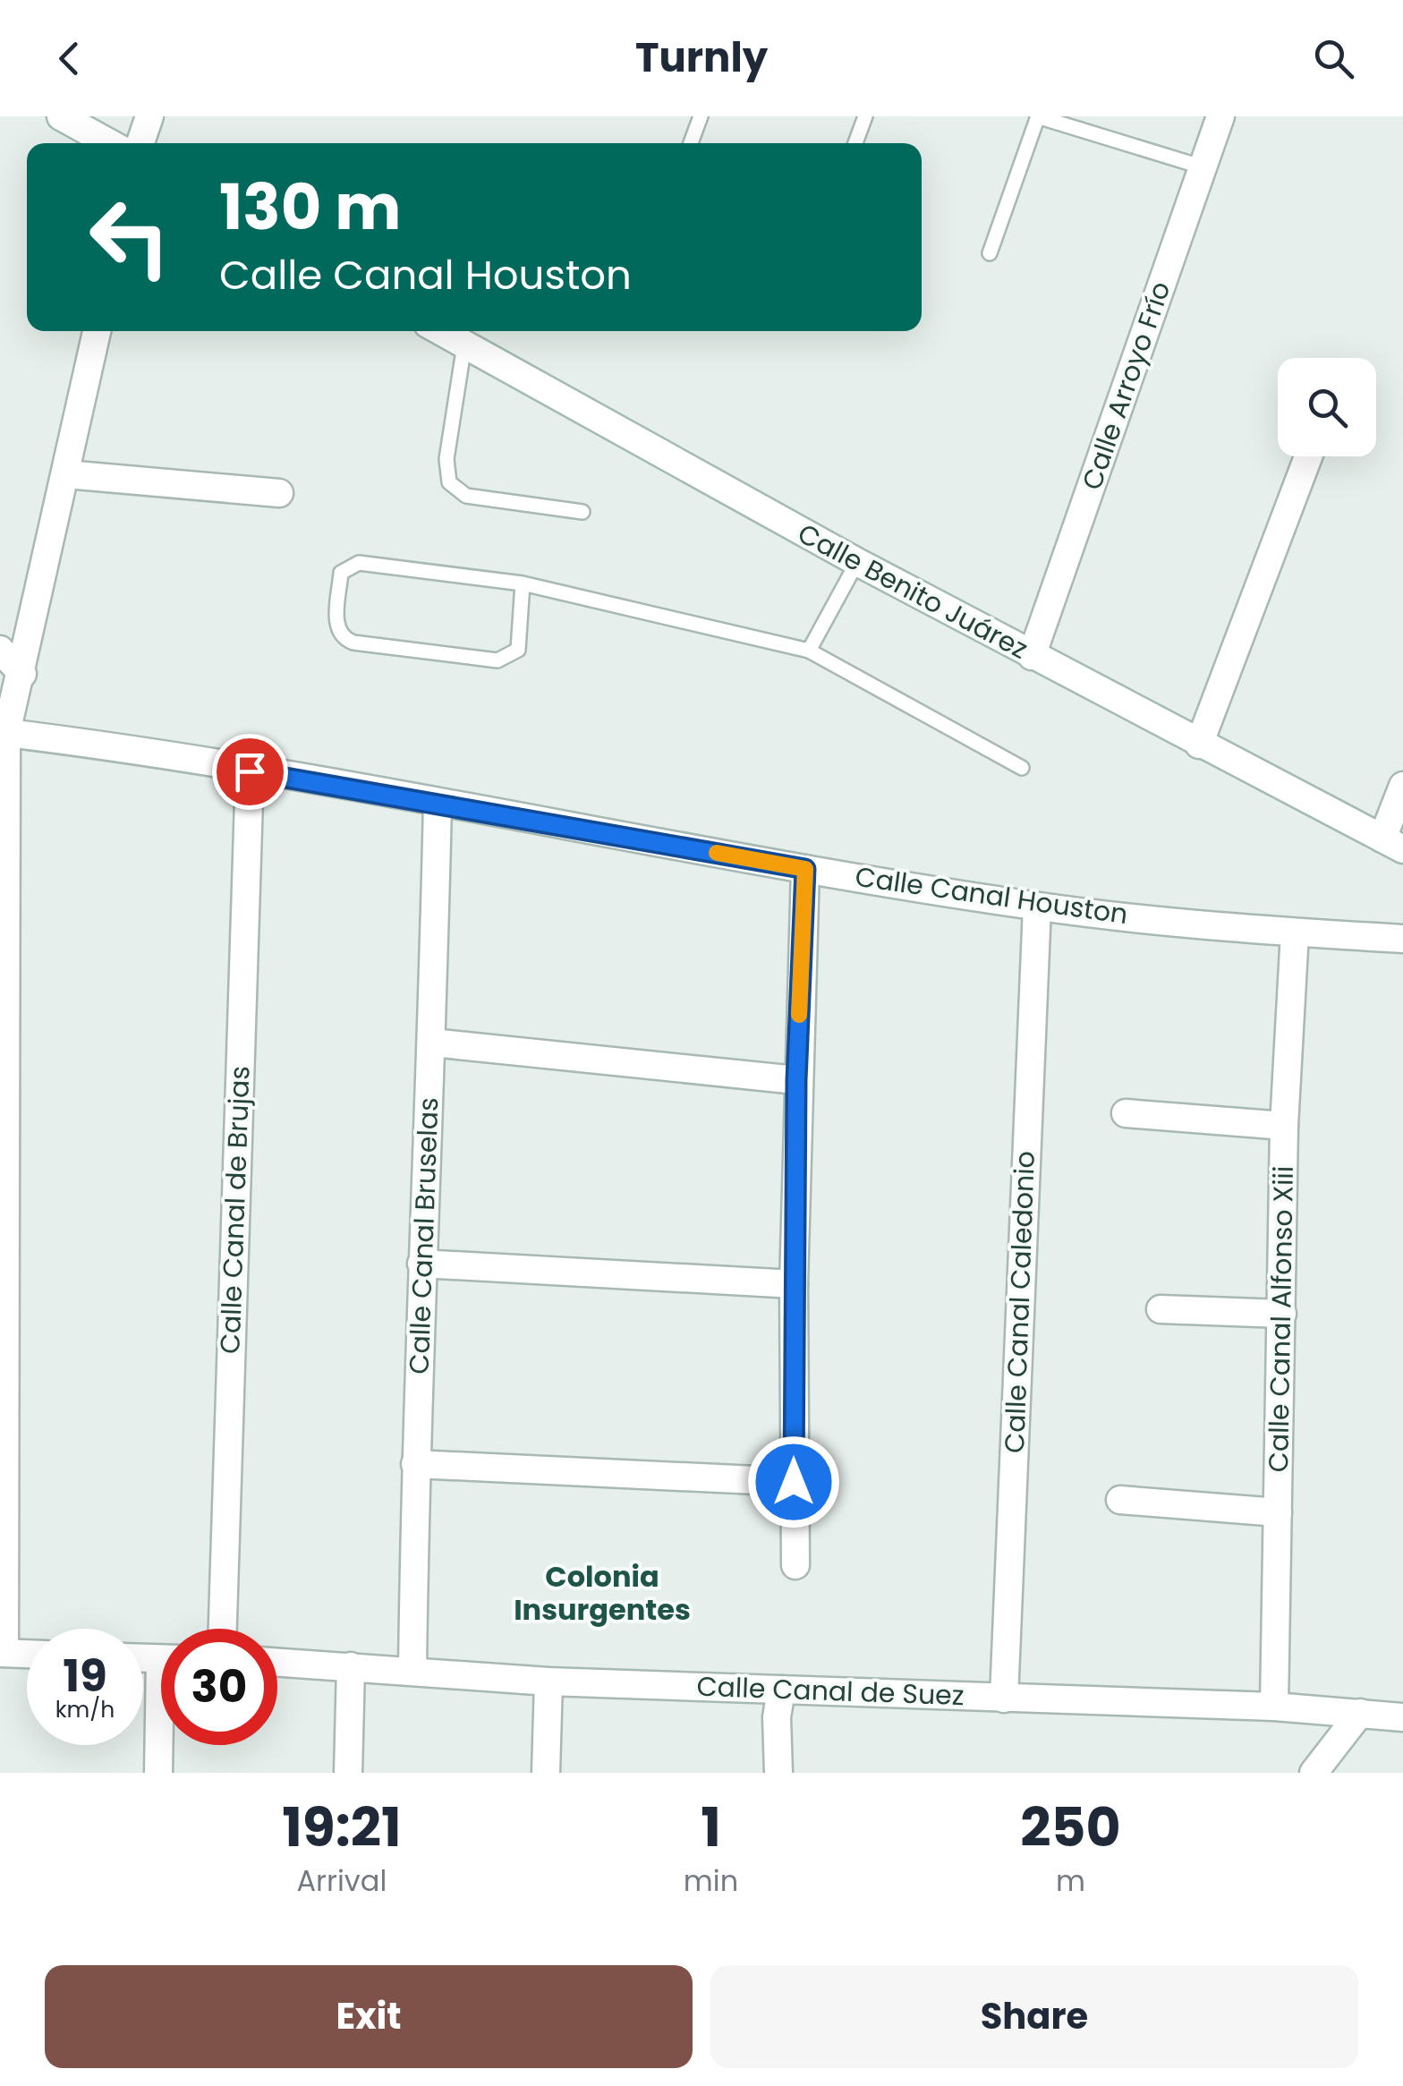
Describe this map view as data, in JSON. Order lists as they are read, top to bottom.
{
  "streets": {
    "street": [
      "Calle Arroyo Frío",
      "Calle Benito Juárez",
      "Calle Canal Houston",
      "Calle Canal de Brujas",
      "Calle Canal Bruselas",
      "Calle Canal Caledonio",
      "Calle Canal Alfonso Xiii",
      "Calle Canal de Suez"
    ]
  },
  "crossings": [
    ["Calle Arroyo Frío", "Calle Benito Juárez"],
    ["Calle Canal Houston", "Calle Canal de Brujas"],
    ["Calle Canal Houston", "Calle Canal Bruselas"],
    ["Calle Canal Houston", "Calle Canal Caledonio"],
    ["Calle Canal Houston", "Calle Canal Alfonso Xiii"],
    ["Calle Canal Bruselas", "Calle Canal de Suez"],
    ["Calle Canal Caledonio", "Calle Canal de Suez"],
    ["Calle Canal Alfonso Xiii", "Calle Canal de Suez"]
  ],
  "districts": ["Colonia Insurgentes"],
  "page": {
    "header": "Turnly",
    "turn": ["130 m", "Calle Canal Houston"],
    "speed": "19 km/h",
    "limit": "30",
    "eta": [
      "19:21",
      "Arrival",
      "1",
      "min",
      "250",
      "m"
    ],
    "buttons": ["Exit", "Share"]
  }
}
